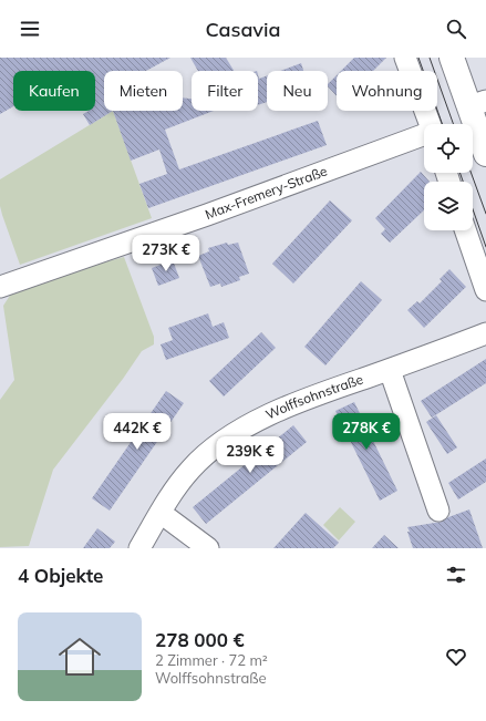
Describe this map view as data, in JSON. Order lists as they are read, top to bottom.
{
  "streets": {
    "street": ["Max-Fremery-Straße", "Wolffsohnstraße"]
  },
  "page": {
    "header": "Casavia",
    "chip": [
      "Kaufen",
      "Mieten",
      "Filter",
      "Neu",
      "Wohnung"
    ],
    "price": [
      "273K €",
      "442K €",
      "278K €",
      "239K €"
    ],
    "heading": "4 Objekte",
    "list": [
      {
        "name": "278 000 €",
        "note": "2 Zimmer · 72 m² · Wolffsohnstraße"
      }
    ]
  }
}
